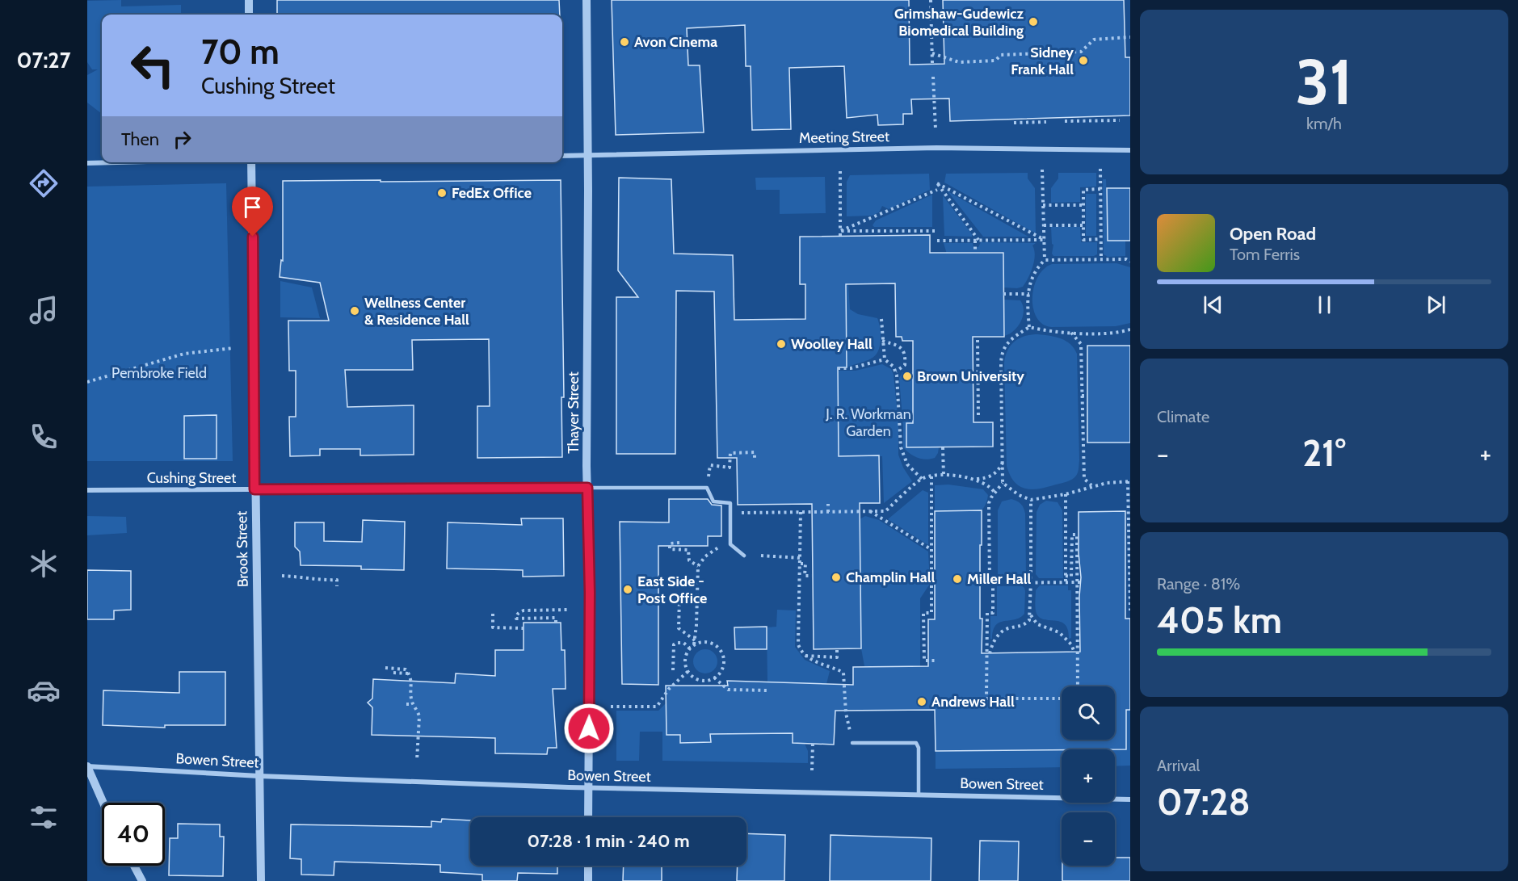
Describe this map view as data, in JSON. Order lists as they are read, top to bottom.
{
  "streets": {
    "street": [
      "Meeting Street",
      "Thayer Street",
      "Cushing Street",
      "Brook Street",
      "Bowen Street"
    ]
  },
  "crossings": [
    ["Meeting Street", "Thayer Street"],
    ["Thayer Street", "Cushing Street"],
    ["Thayer Street", "Bowen Street"],
    ["Cushing Street", "Brook Street"],
    ["Brook Street", "Bowen Street"]
  ],
  "parks": ["Pembroke Field", "J. R. Workman Garden"],
  "places": [
    "Grimshaw-Gudewicz Biomedical Building",
    "Avon Cinema",
    "Sidney Frank Hall",
    "FedEx Office",
    "Wellness Center & Residence Hall",
    "Woolley Hall",
    "Brown University",
    "Champlin Hall",
    "Miller Hall",
    "East Side - Post Office",
    "Andrews Hall"
  ],
  "page": {
    "tabs": "07:27",
    "tile": [
      ["31", "km/h"],
      "Climate",
      ["Range · 81%", "405 km"],
      ["Arrival", "07:28"]
    ],
    "turn": ["70 m", "Cushing Street"],
    "then": "Then",
    "song": ["Open Road", "Tom Ferris"],
    "heat": ["−", "21°", "+"],
    "map_buttons": ["+", "−"],
    "limit": "40",
    "trip": "07:28 · 1 min · 240 m"
  }
}
